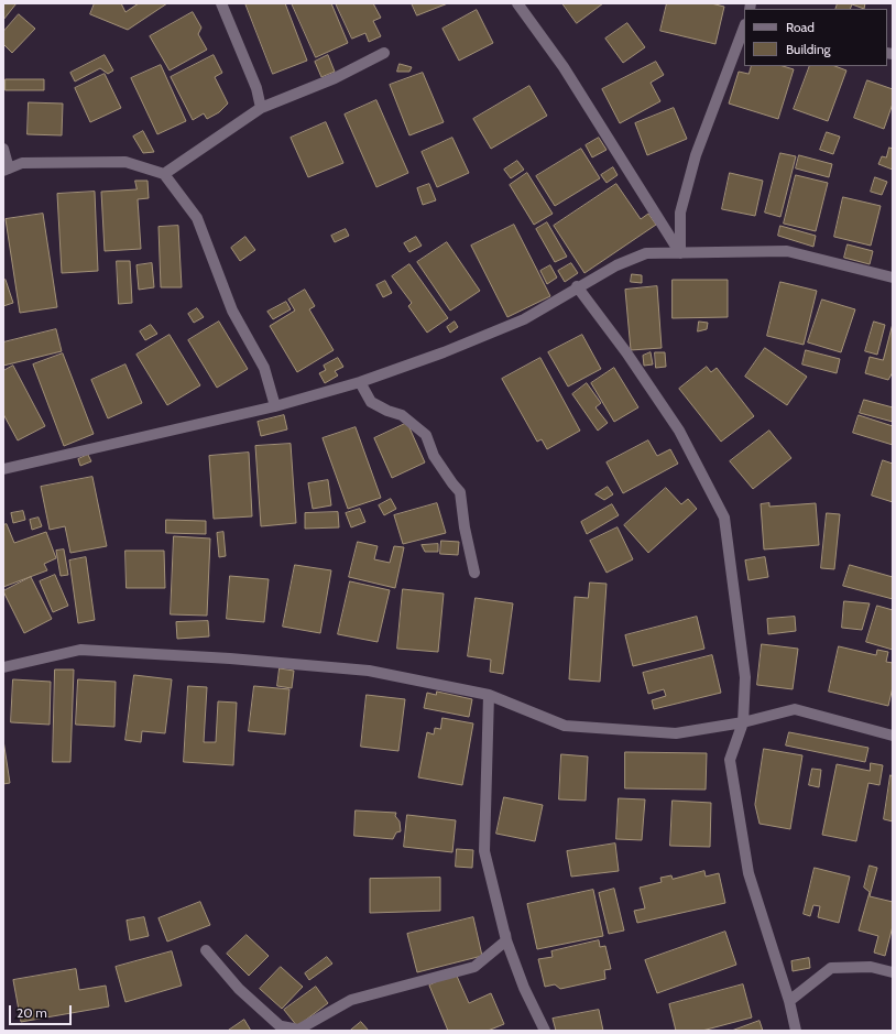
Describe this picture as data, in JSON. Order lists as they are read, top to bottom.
{
  "legend": ["Road", "Building"],
  "scale_bar": "20 m"
}
